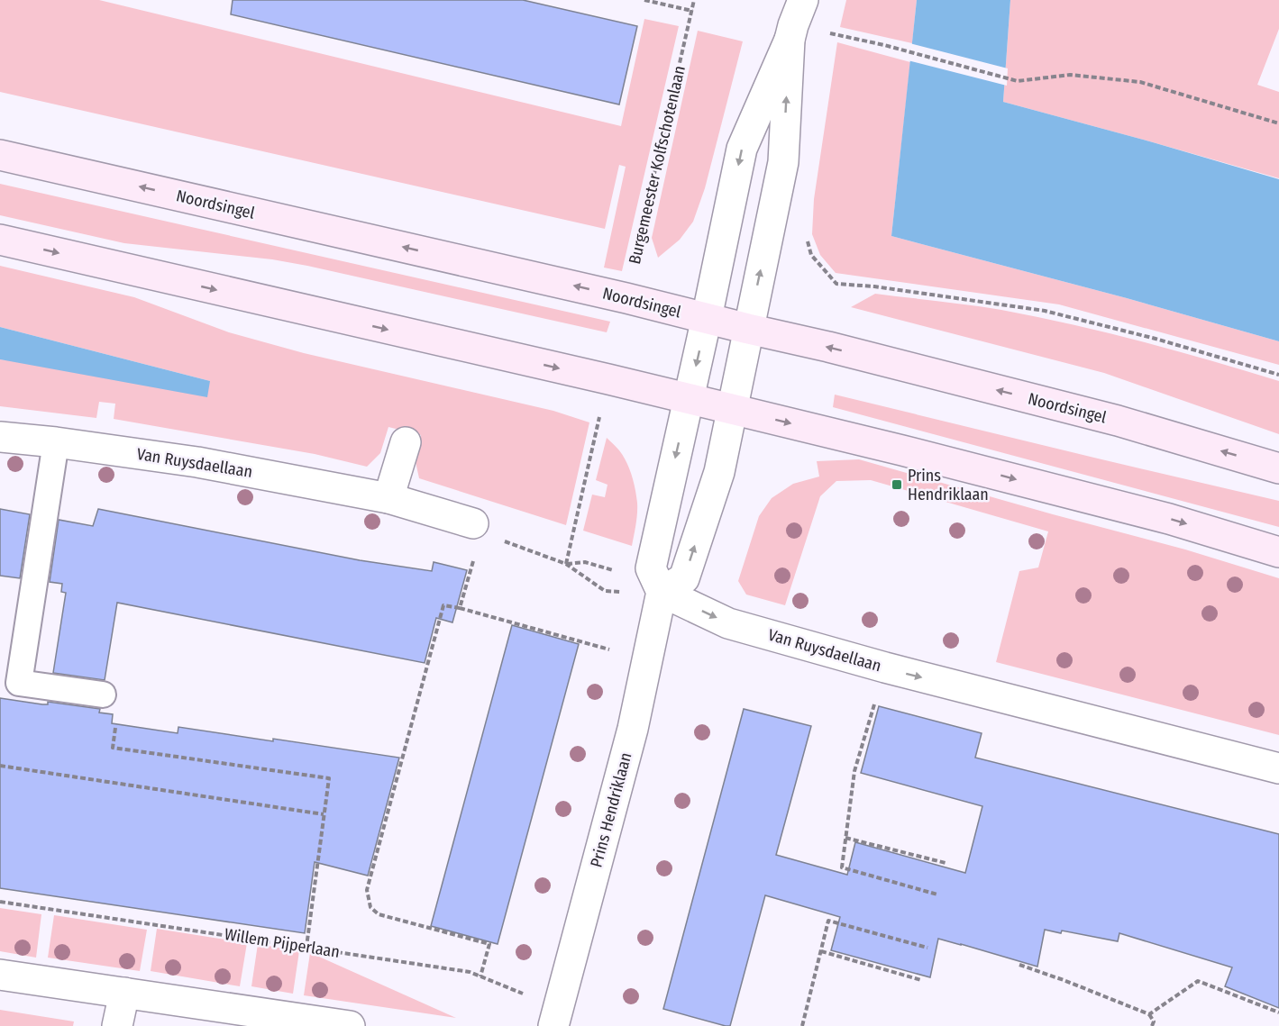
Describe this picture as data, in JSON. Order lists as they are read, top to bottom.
{
  "streets": {
    "main road": ["Noordsingel"],
    "street": ["Van Ruysdaellaan", "Prins Hendriklaan"],
    "path": ["Burgemeester Kolfschotenlaan", "Willem Pijperlaan"]
  },
  "crossings": [
    ["Burgemeester Kolfschotenlaan", "Noordsingel"],
    ["Van Ruysdaellaan", "Prins Hendriklaan"],
    ["Prins Hendriklaan", "Willem Pijperlaan"]
  ],
  "one_way": ["Van Ruysdaellaan"],
  "places": {
    "transit": ["Prins Hendriklaan"]
  }
}
